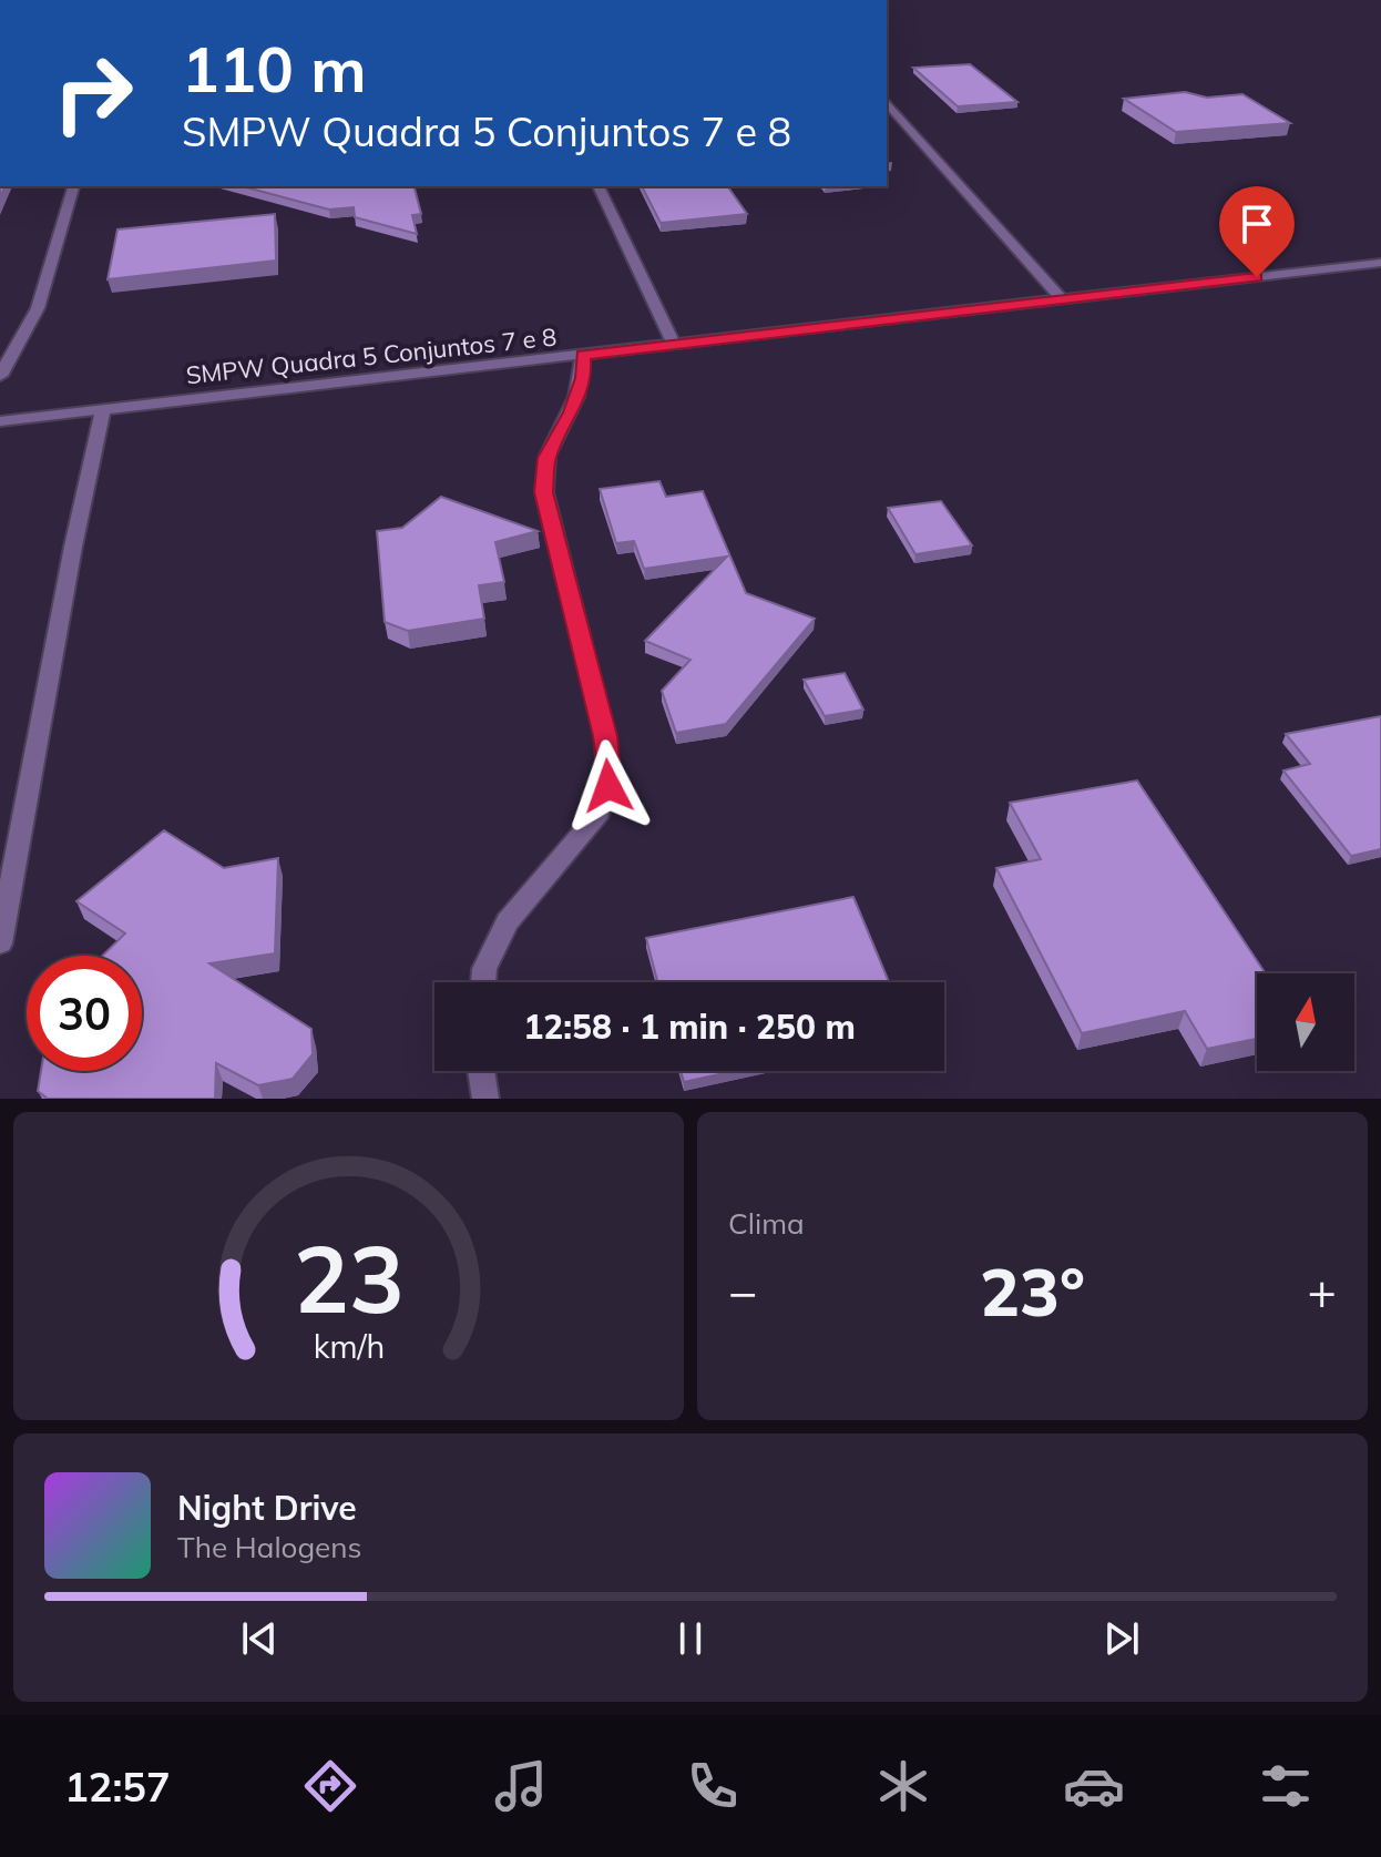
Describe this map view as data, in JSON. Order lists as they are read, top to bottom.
{
  "streets": {
    "street": ["SMPW Quadra 5 Conjuntos 7 e 8"]
  },
  "north": "top",
  "page": {
    "turn": ["110 m", "SMPW Quadra 5 Conjuntos 7 e 8"],
    "limit": "30",
    "trip": "12:58 · 1 min · 250 m",
    "tile": "Clima",
    "heat": ["−", "23°", "+"],
    "song": ["Night Drive", "The Halogens"],
    "tabs": "12:57",
    "gauge": ["23", "km/h"]
  }
}
